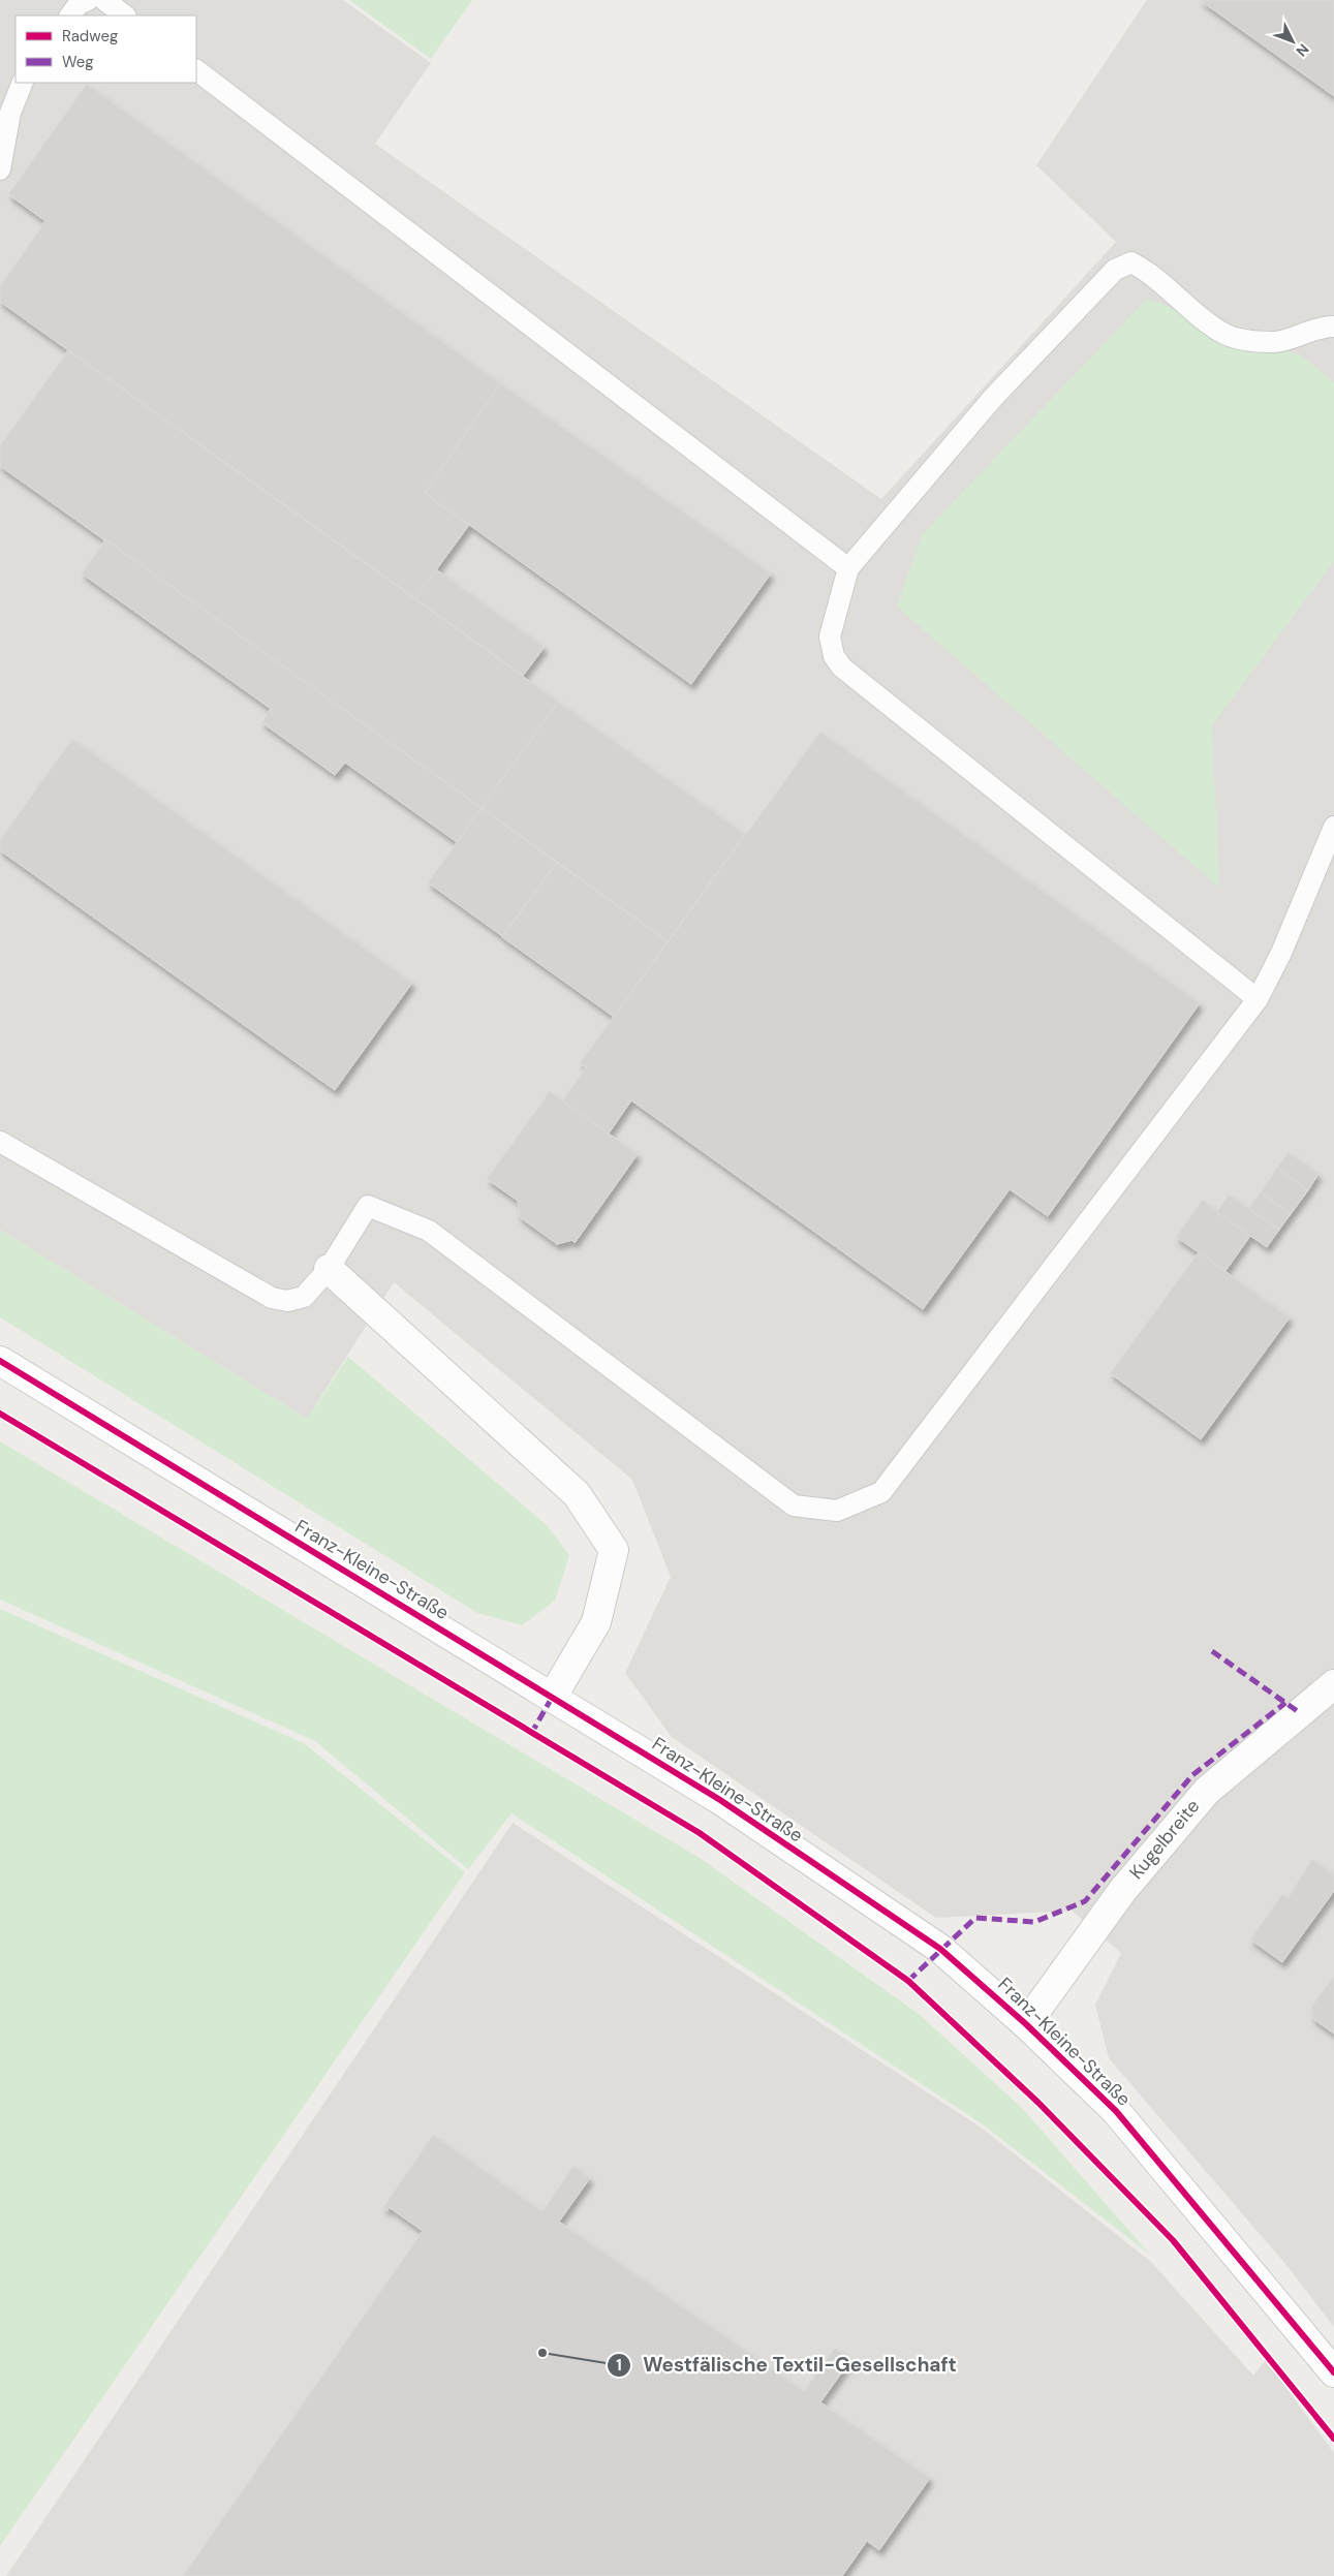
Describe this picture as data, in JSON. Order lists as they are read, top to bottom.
{
  "streets": {
    "street": ["Franz-Kleine-Straße", "Kugelbreite"]
  },
  "crossings": [
    ["Franz-Kleine-Straße", "Kugelbreite"]
  ],
  "places": ["Westfälische Textil-Gesellschaft"],
  "legend": ["Radweg", "Weg"],
  "north": "bottom right"
}
